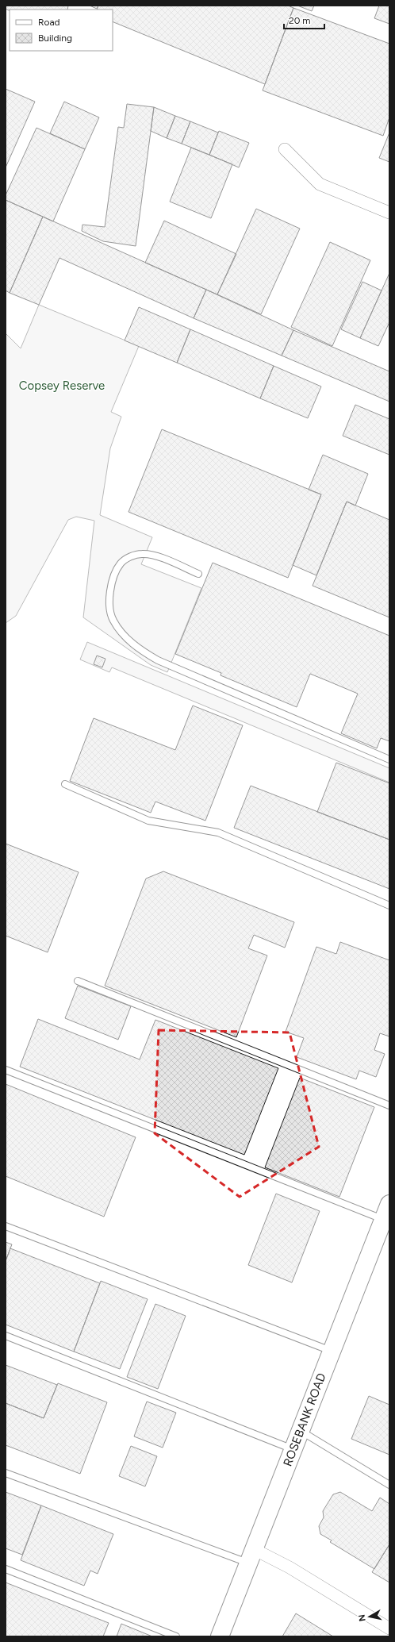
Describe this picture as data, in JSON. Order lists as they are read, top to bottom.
{
  "streets": {
    "main road": ["ROSEBANK ROAD"]
  },
  "parks": ["Copsey Reserve"],
  "legend": ["Road", "Building"],
  "scale_bar": "20 m",
  "north": "left"
}
